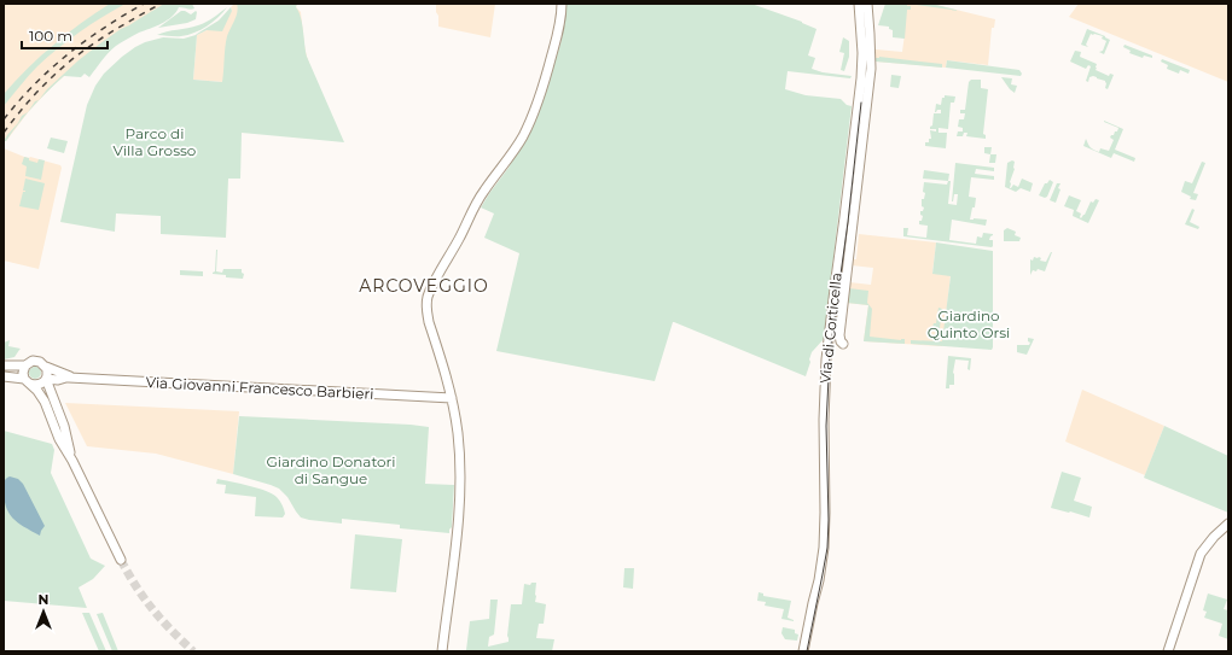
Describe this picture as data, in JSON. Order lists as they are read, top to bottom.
{
  "streets": {
    "main road": ["Via di Corticella", "Via Giovanni Francesco Barbieri"]
  },
  "districts": ["ARCOVEGGIO"],
  "parks": ["Parco di Villa Grosso", "Giardino Quinto Orsi", "Giardino Donatori di Sangue"],
  "scale_bar": "100 m",
  "north": "top"
}
